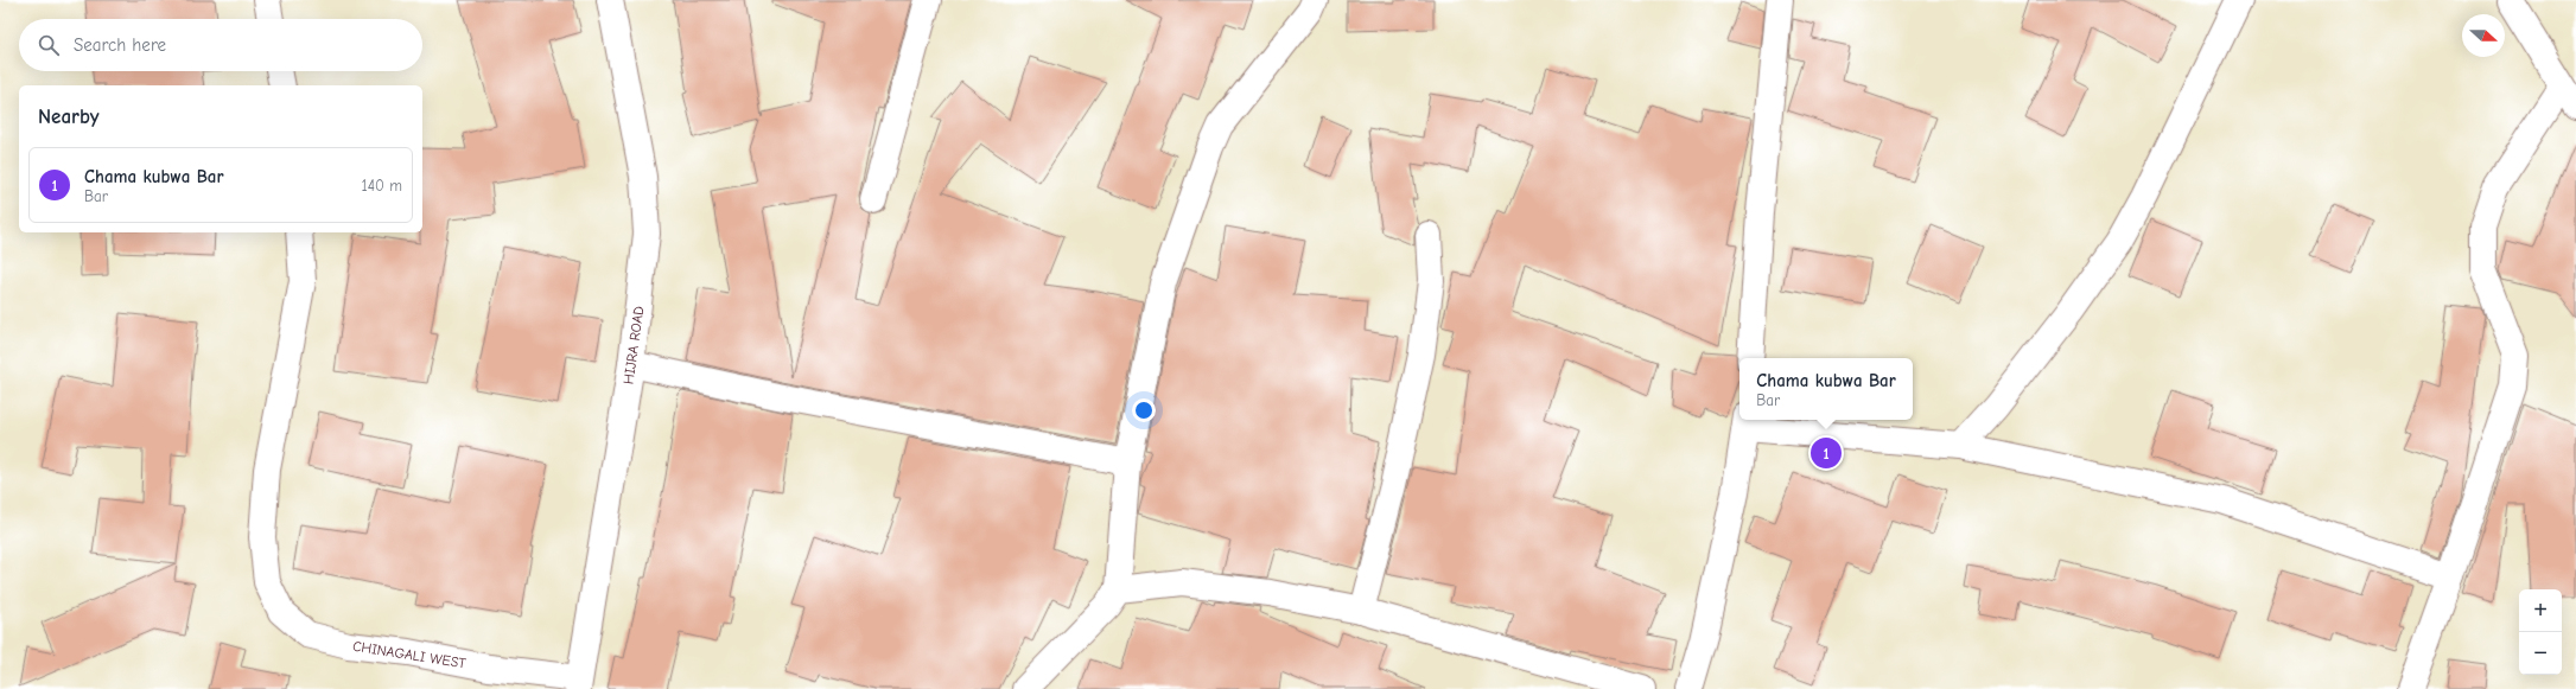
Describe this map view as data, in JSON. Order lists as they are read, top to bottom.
{
  "streets": {
    "street": ["HIJRA ROAD", "CHINAGALI WEST"]
  },
  "crossings": [
    ["HIJRA ROAD", "CHINAGALI WEST"]
  ],
  "north": "right",
  "page": {
    "search": "Search here",
    "heading": "Nearby",
    "list": [
      {
        "mark": "1",
        "name": "Chama kubwa Bar",
        "note": "Bar",
        "value": "140 m"
      }
    ],
    "popup": ["Chama kubwa Bar", "Bar"],
    "pins": "1",
    "map_buttons": ["+", "−"]
  }
}
